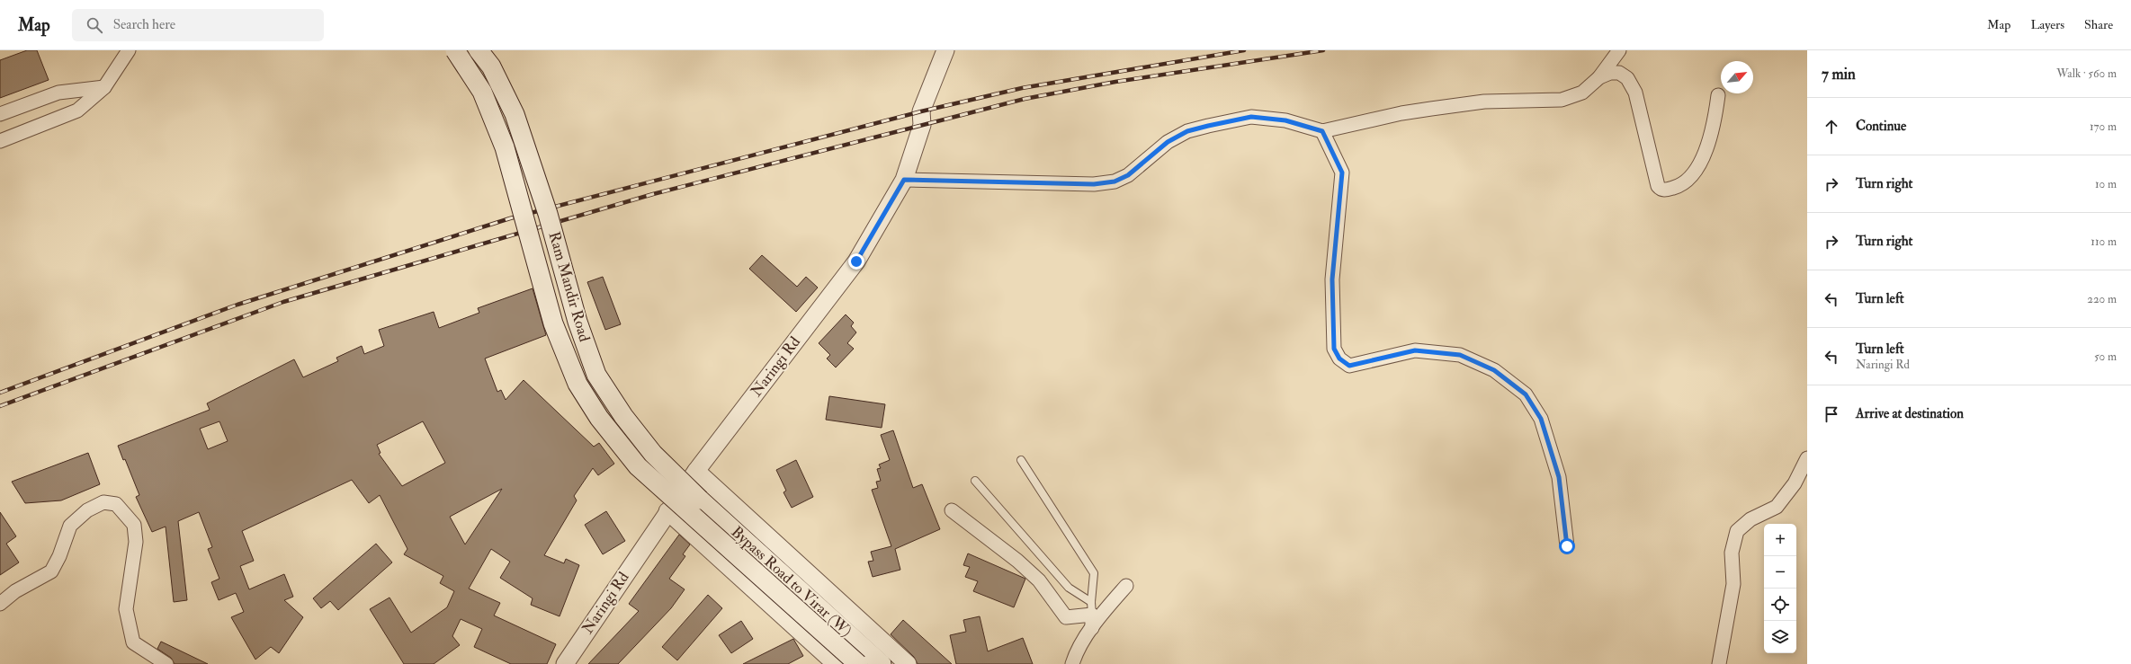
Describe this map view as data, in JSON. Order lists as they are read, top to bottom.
{
  "streets": {
    "main road": ["Ram Mandir Road", "Bypass Road to Virar (W)"],
    "street": ["Naringi Rd"]
  },
  "crossings": [
    ["Ram Mandir Road", "Bypass Road to Virar (W)"]
  ],
  "north": "top right",
  "page": {
    "header": "Map",
    "search": "Search here",
    "nav": ["Map", "Layers", "Share"],
    "heading": ["7 min", "Walk · 560 m"],
    "list": [
      ["Continue", "170 m"],
      ["Turn right", "10 m"],
      ["Turn right", "110 m"],
      ["Turn left", "220 m"],
      ["Turn left", "Naringi Rd", "50 m"],
      "Arrive at destination"
    ],
    "map_buttons": ["+", "−"]
  }
}
